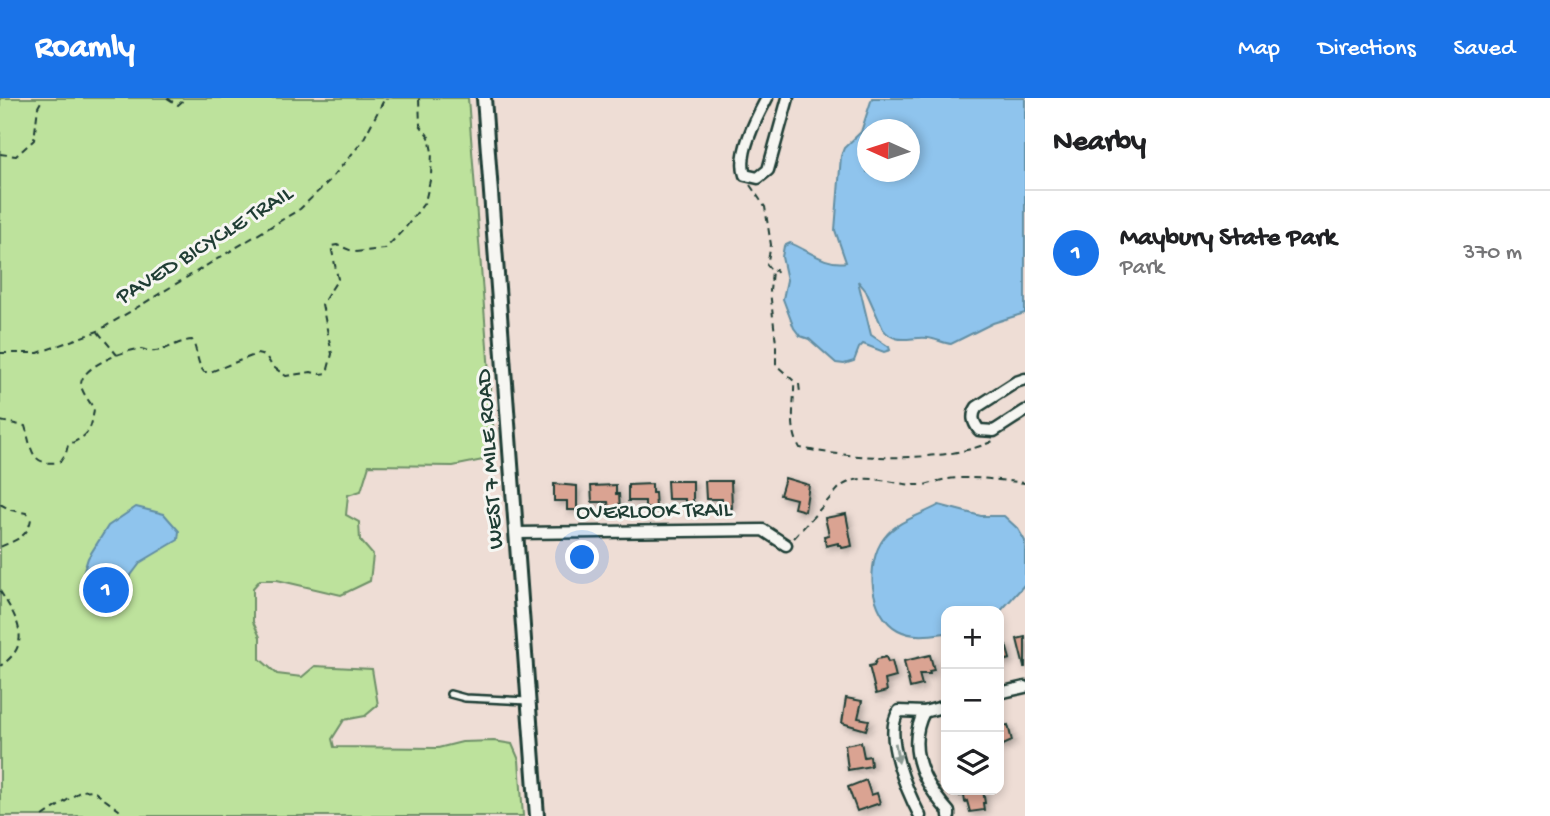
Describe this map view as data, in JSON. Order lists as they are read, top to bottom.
{
  "streets": {
    "street": ["WEST 7 MILE ROAD", "OVERLOOK TRAIL"],
    "path": ["PAVED BICYCLE TRAIL"]
  },
  "crossings": [
    ["WEST 7 MILE ROAD", "OVERLOOK TRAIL"]
  ],
  "north": "left",
  "page": {
    "header": "Roamly",
    "nav": ["Map", "Directions", "Saved"],
    "heading": "Nearby",
    "list": [
      {
        "mark": "1",
        "name": "Maybury State Park",
        "note": "Park",
        "value": "370 m"
      }
    ],
    "pins": "1",
    "map_buttons": ["+", "−"]
  }
}
